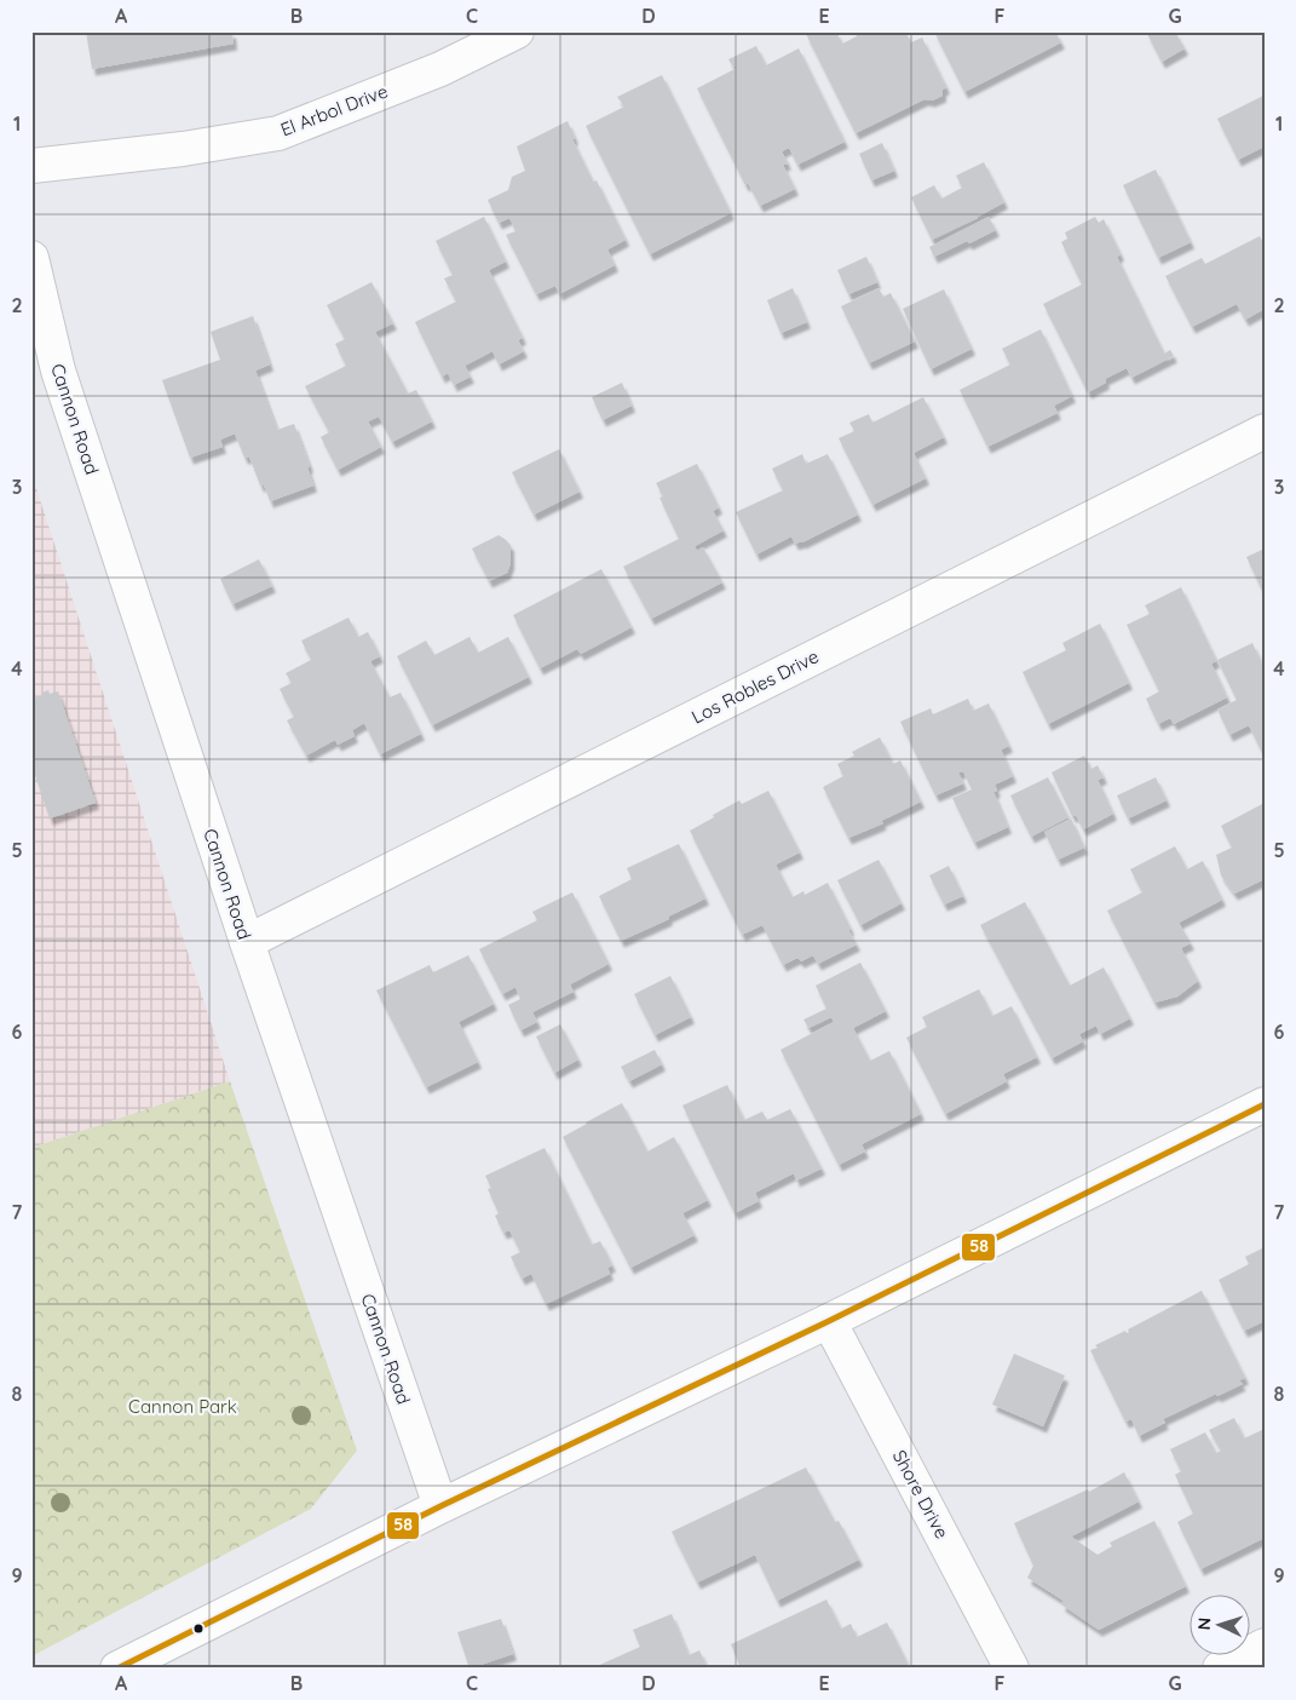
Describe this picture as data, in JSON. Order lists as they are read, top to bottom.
{
  "streets": {
    "main road": [
      "El Arbol Drive",
      "Cannon Road",
      "Los Robles Drive",
      "Shore Drive"
    ]
  },
  "crossings": [
    ["Cannon Road", "Los Robles Drive"]
  ],
  "parks": ["Cannon Park"],
  "lines": ["transit line 58"],
  "north": "left",
  "grid": {
    "columns": [
      "A",
      "B",
      "C",
      "D",
      "E",
      "F",
      "G"
    ],
    "rows": [
      "1",
      "2",
      "3",
      "4",
      "5",
      "6",
      "7",
      "8",
      "9"
    ]
  }
}
